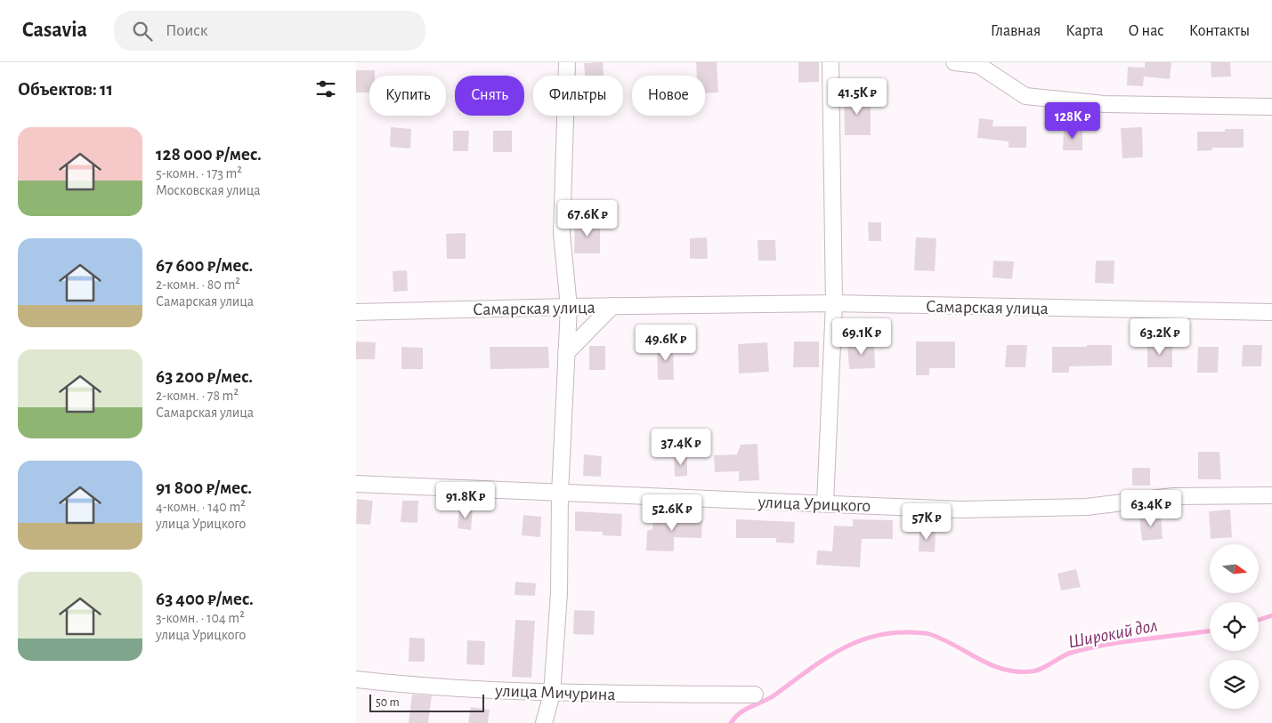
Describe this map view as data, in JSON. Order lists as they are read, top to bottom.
{
  "streets": {
    "street": ["Самарская улица", "улица Урицкого", "улица Мичурина"]
  },
  "water": ["Широкий дол"],
  "scale_bar": "50 m",
  "north": "right",
  "page": {
    "header": "Casavia",
    "search": "Поиск",
    "nav": [
      "Главная",
      "Карта",
      "О нас",
      "Контакты"
    ],
    "heading": "Объектов: 11",
    "chip": [
      "Купить",
      "Снять",
      "Фильтры",
      "Новое"
    ],
    "price": [
      "41.5K ₽",
      "128K ₽",
      "67.6K ₽",
      "69.1K ₽",
      "63.2K ₽",
      "49.6K ₽",
      "37.4K ₽",
      "91.8K ₽",
      "63.4K ₽",
      "52.6K ₽",
      "57K ₽"
    ],
    "list": [
      {
        "name": "128 000 ₽/мес.",
        "note": "5-комн. · 173 m² · Московская улица"
      },
      {
        "name": "67 600 ₽/мес.",
        "note": "2-комн. · 80 m² · Самарская улица"
      },
      {
        "name": "63 200 ₽/мес.",
        "note": "2-комн. · 78 m² · Самарская улица"
      },
      {
        "name": "91 800 ₽/мес.",
        "note": "4-комн. · 140 m² · улица Урицкого"
      },
      {
        "name": "63 400 ₽/мес.",
        "note": "3-комн. · 104 m² · улица Урицкого"
      }
    ],
    "scale": "50 m"
  }
}
